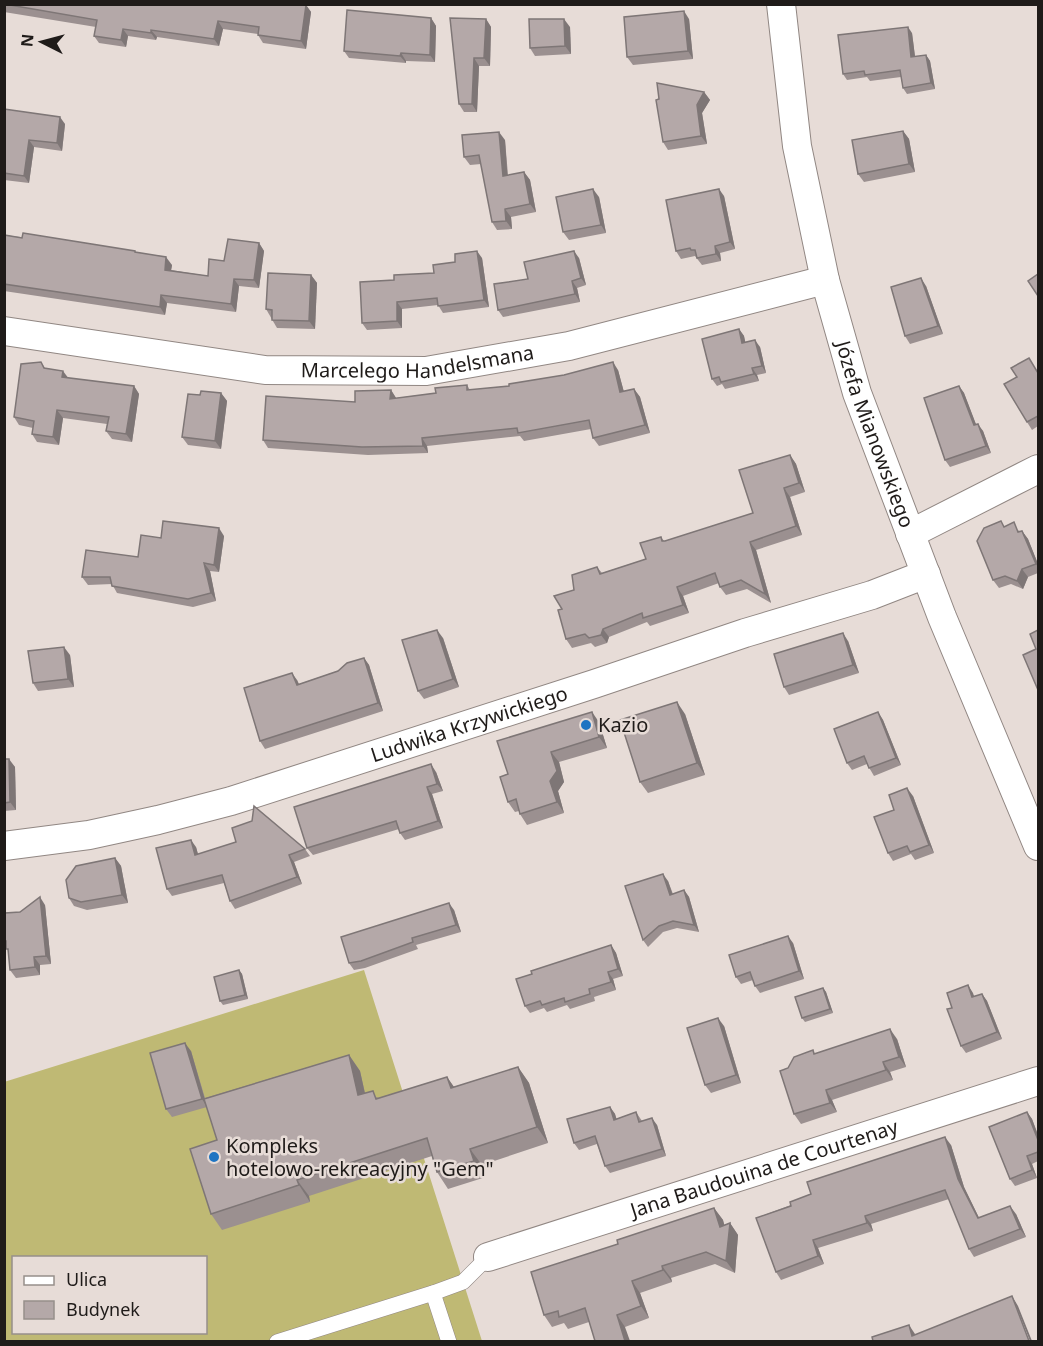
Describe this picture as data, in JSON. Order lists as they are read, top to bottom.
{
  "streets": {
    "street": [
      "Marcelego Handelsmana",
      "Józefa Mianowskiego",
      "Ludwika Krzywickiego",
      "Jana Baudouina de Courtenay"
    ]
  },
  "crossings": [
    ["Marcelego Handelsmana", "Józefa Mianowskiego"],
    ["Józefa Mianowskiego", "Ludwika Krzywickiego"]
  ],
  "places": ["Kazio", "Kompleks hotelowo-rekreacyjny \"Gem\""],
  "legend": ["Ulica", "Budynek"],
  "north": "left"
}
